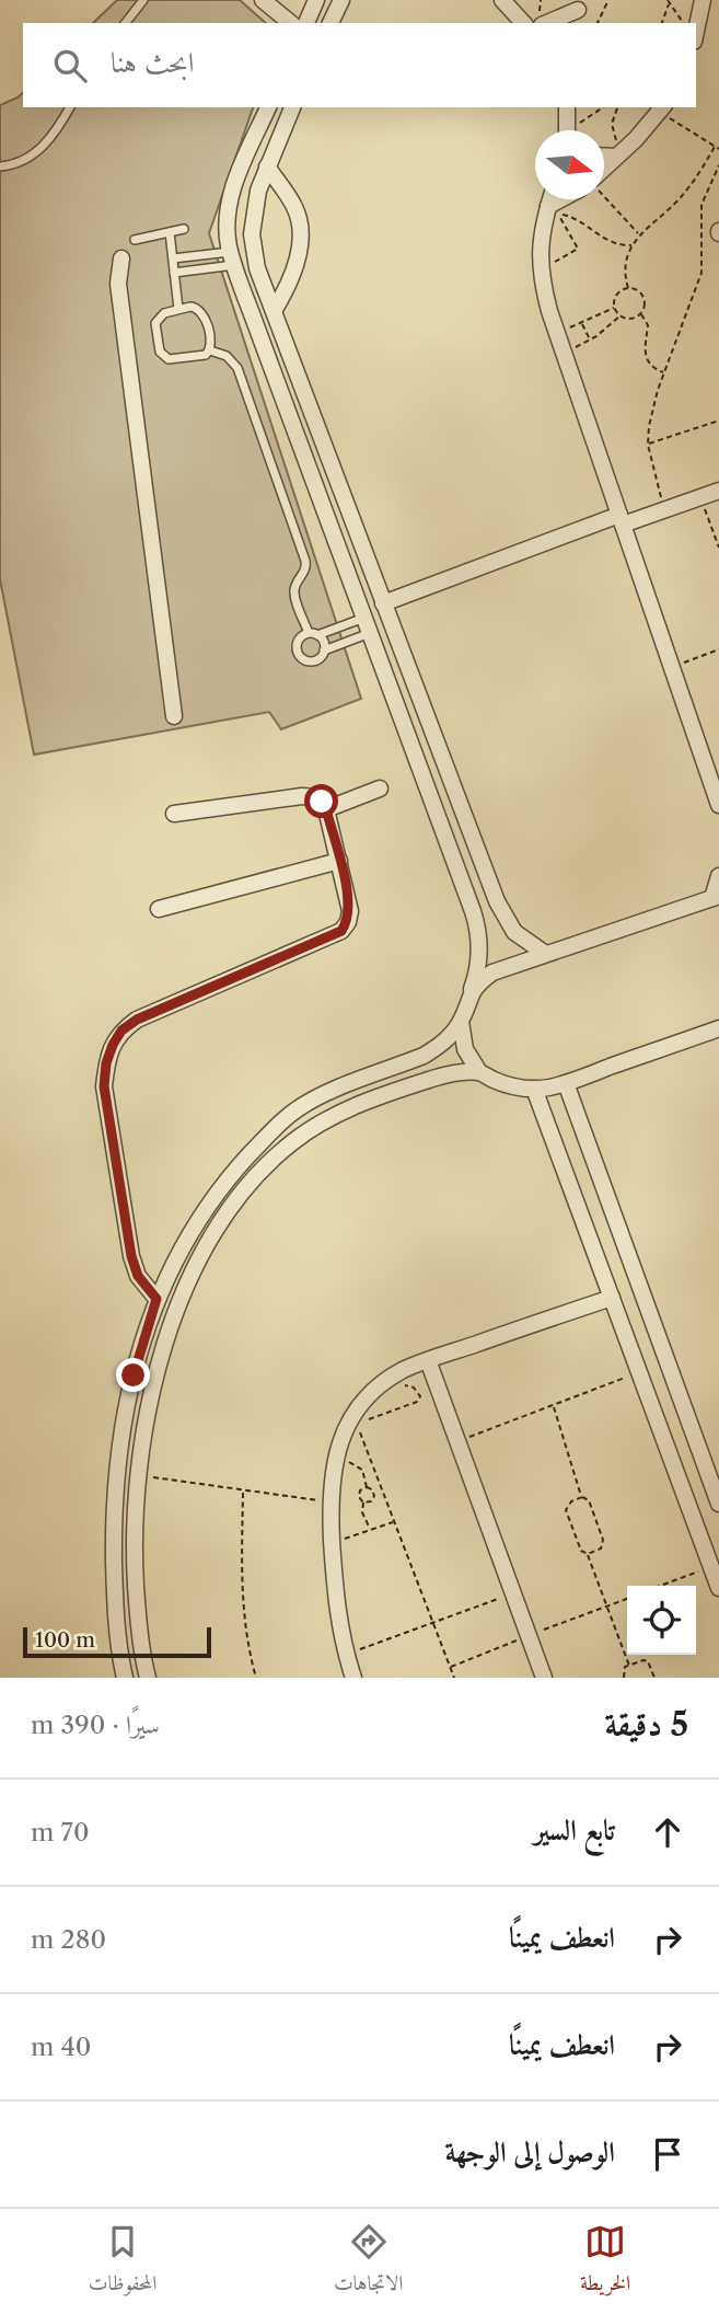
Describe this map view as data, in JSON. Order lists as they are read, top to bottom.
{
  "scale_bar": "100 m",
  "north": "right",
  "page": {
    "search": "ابحث هنا",
    "scale": "100 m",
    "heading": ["5 دقيقة", "سيرًا · 390 m"],
    "list": [
      ["تابع السير", "70 m"],
      ["انعطف يمينًا", "280 m"],
      ["انعطف يمينًا", "40 m"],
      "الوصول إلى الوجهة"
    ],
    "nav": ["الخريطة", "الاتجاهات", "المحفوظات"]
  }
}
